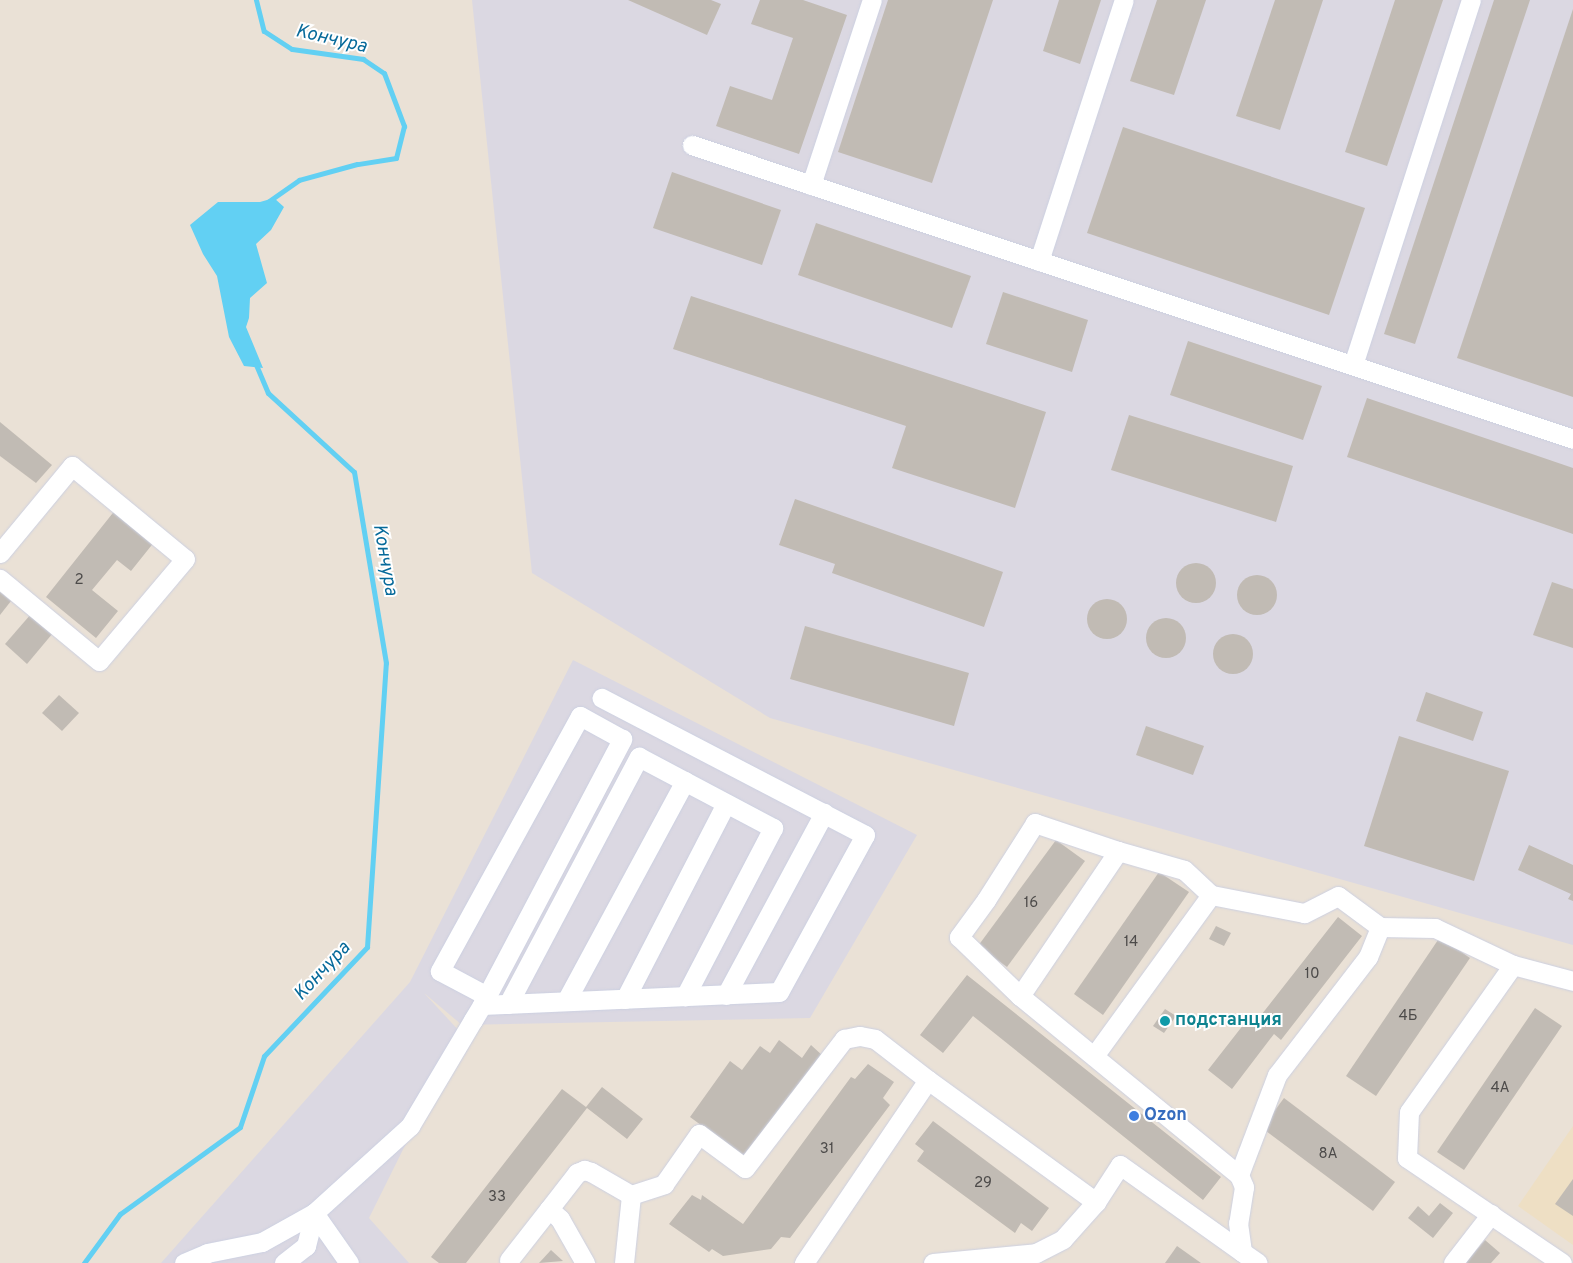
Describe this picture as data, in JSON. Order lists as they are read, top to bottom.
{
  "water": ["Кончура"],
  "places": ["подстанция", "Ozon"],
  "house_numbers": [
    "2",
    "16",
    "14",
    "10",
    "4Б",
    "4А",
    "31",
    "8А",
    "29",
    "33"
  ]
}
